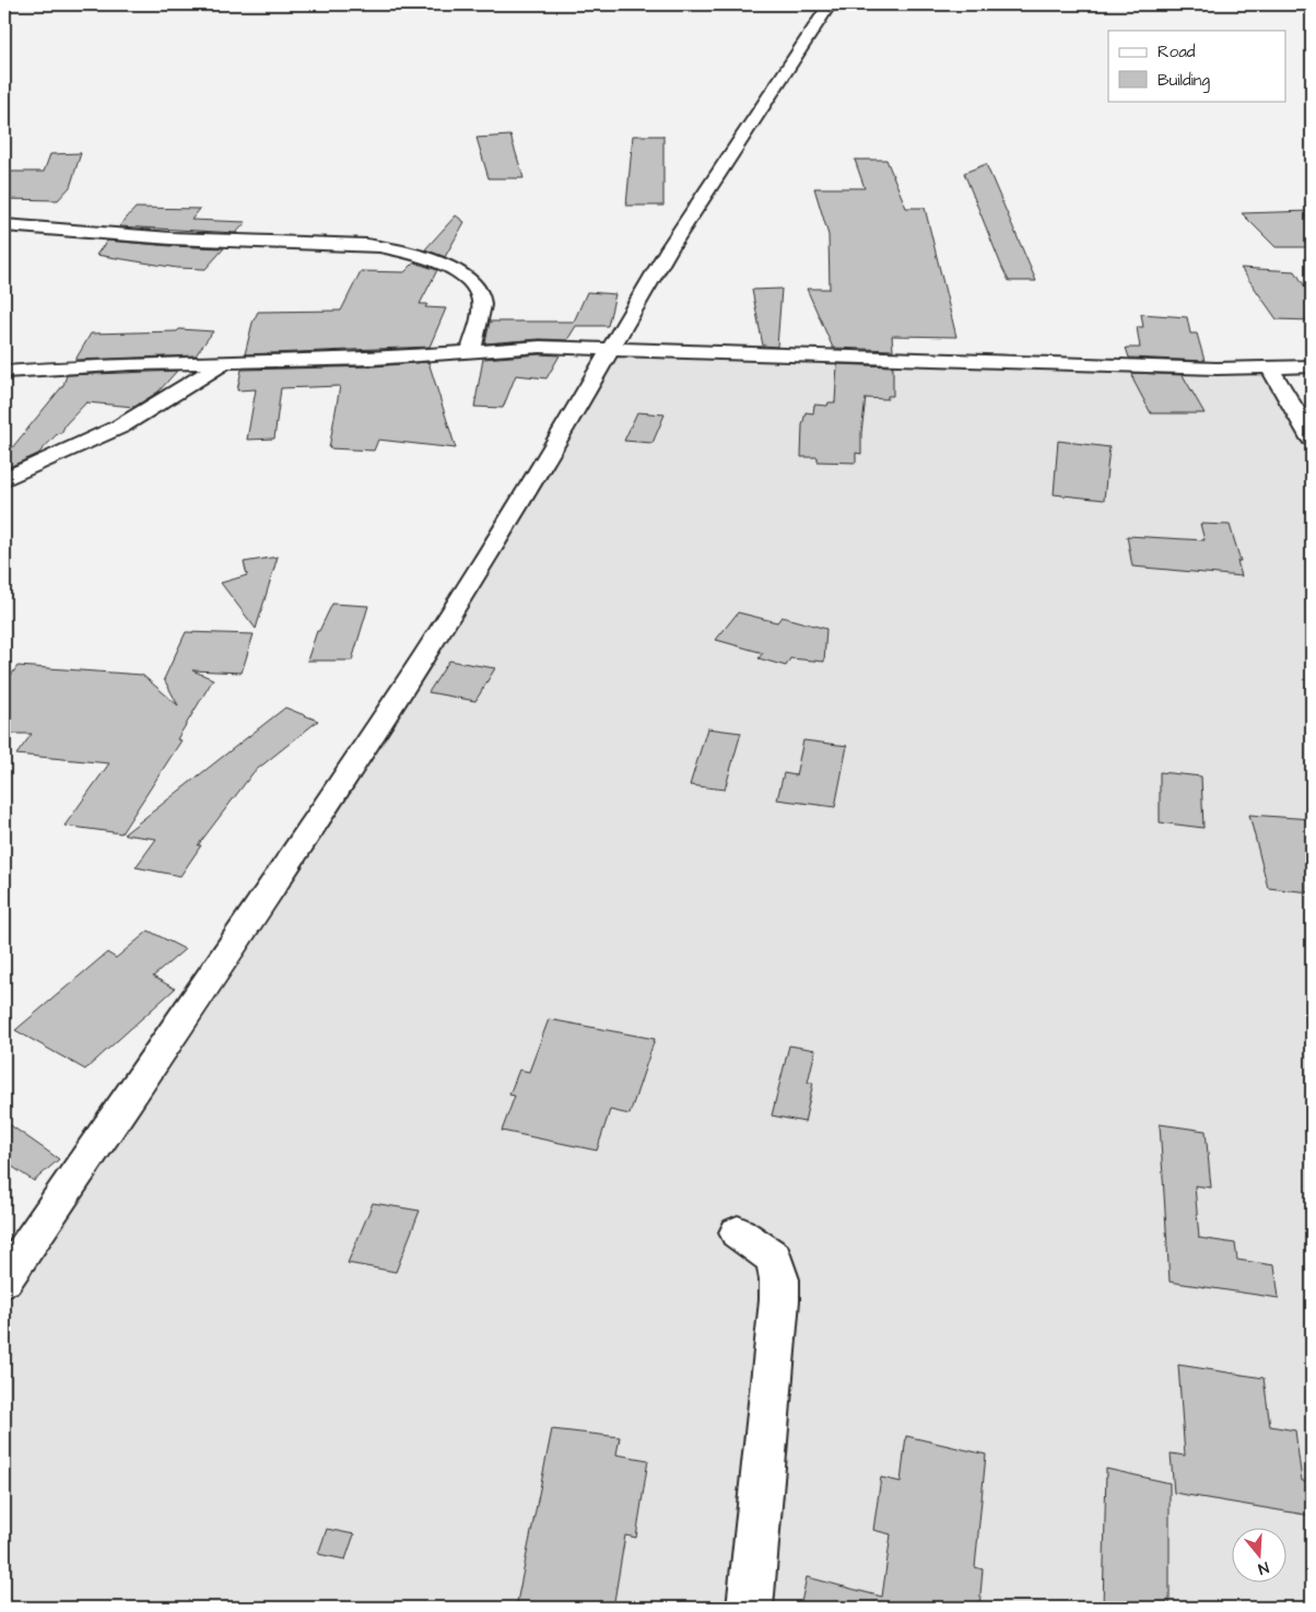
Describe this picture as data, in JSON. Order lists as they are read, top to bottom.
{
  "legend": ["Road", "Building"],
  "north": "bottom"
}
